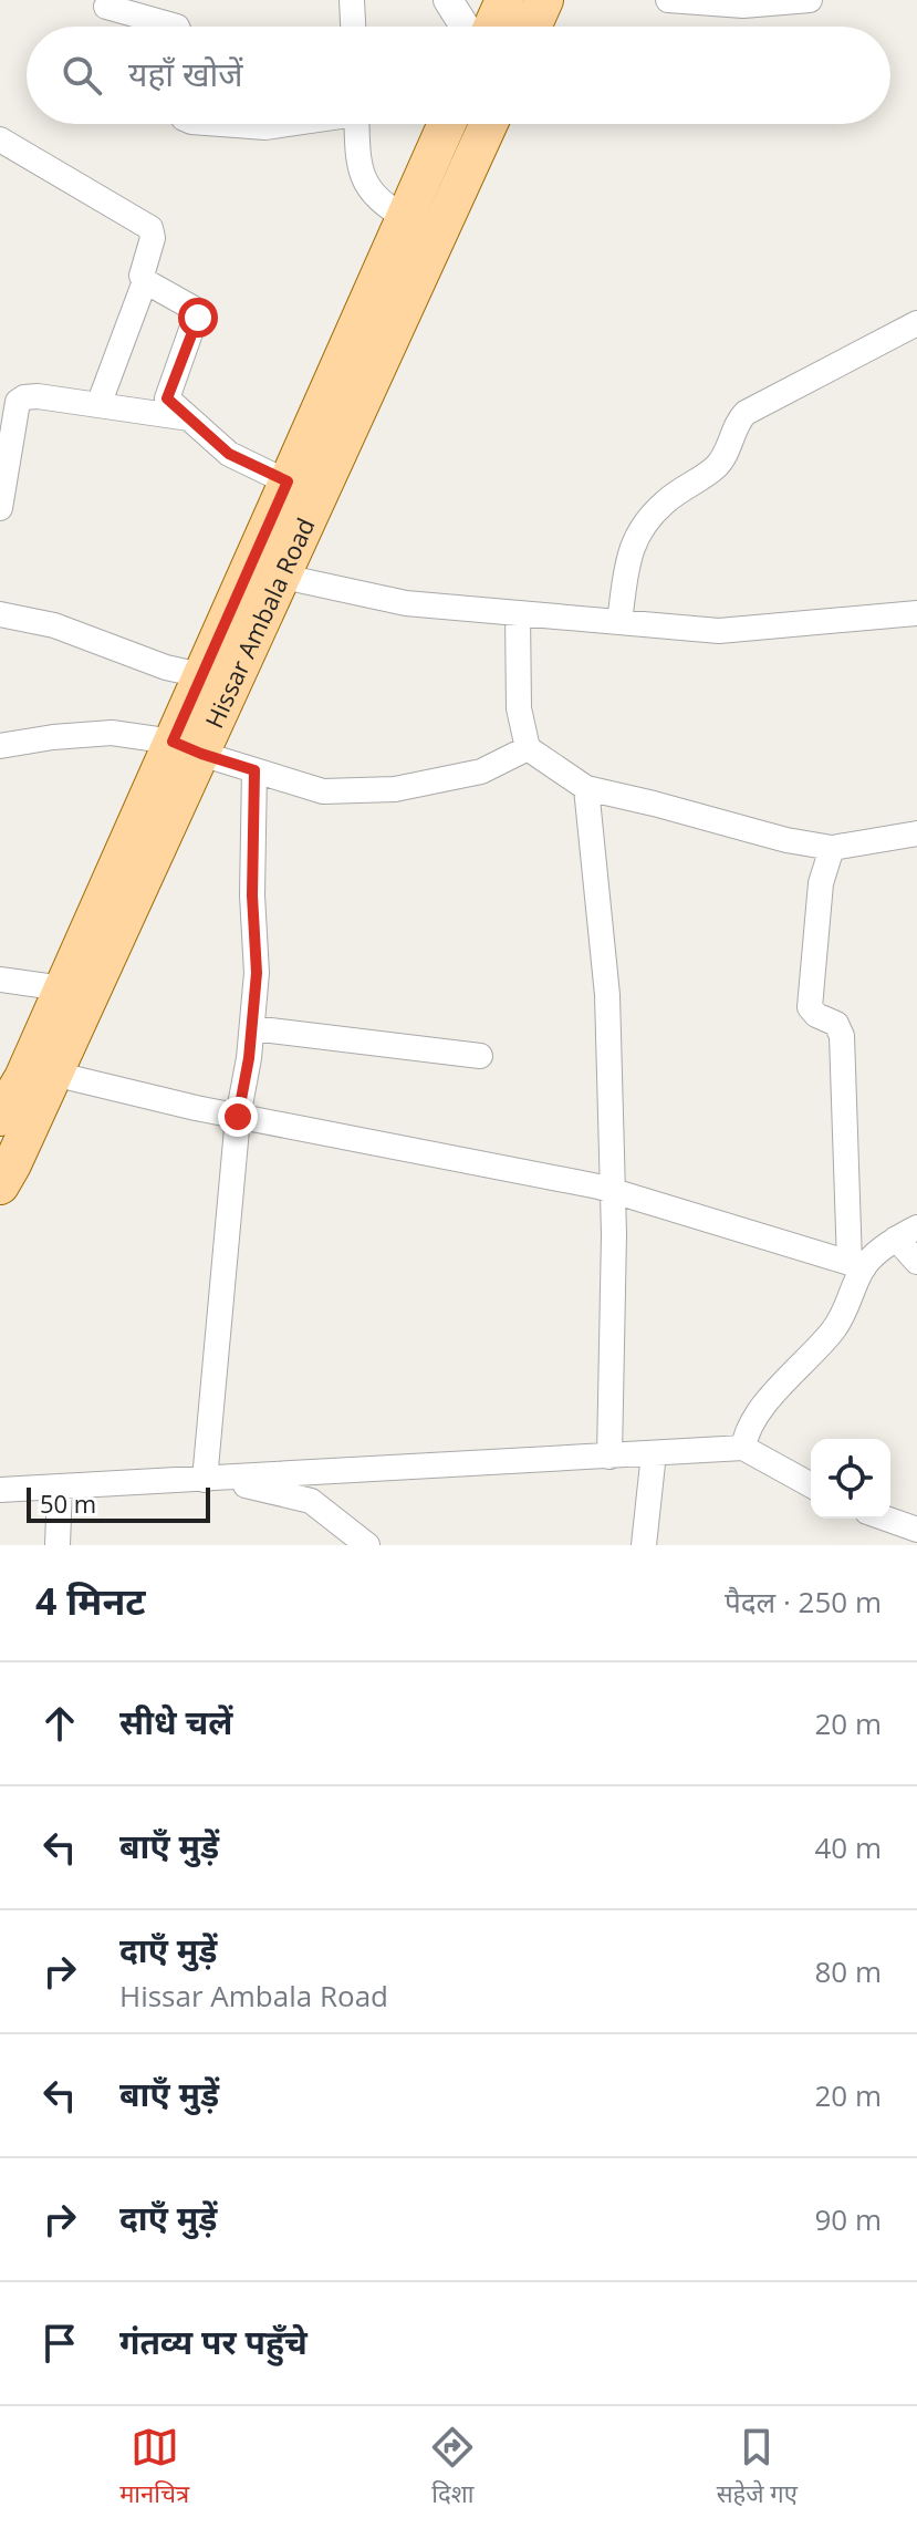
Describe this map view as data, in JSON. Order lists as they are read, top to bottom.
{
  "streets": {
    "main road": ["Hissar Ambala Road"]
  },
  "scale_bar": "50 m",
  "page": {
    "search": "यहाँ खोजें",
    "scale": "50 m",
    "heading": ["4 मिनट", "पैदल · 250 m"],
    "list": [
      ["सीधे चलें", "20 m"],
      ["बाएँ मुड़ें", "40 m"],
      ["दाएँ मुड़ें", "Hissar Ambala Road", "80 m"],
      ["बाएँ मुड़ें", "20 m"],
      ["दाएँ मुड़ें", "90 m"],
      "गंतव्य पर पहुँचे"
    ],
    "nav": ["मानचित्र", "दिशा", "सहेजे गए"]
  }
}
